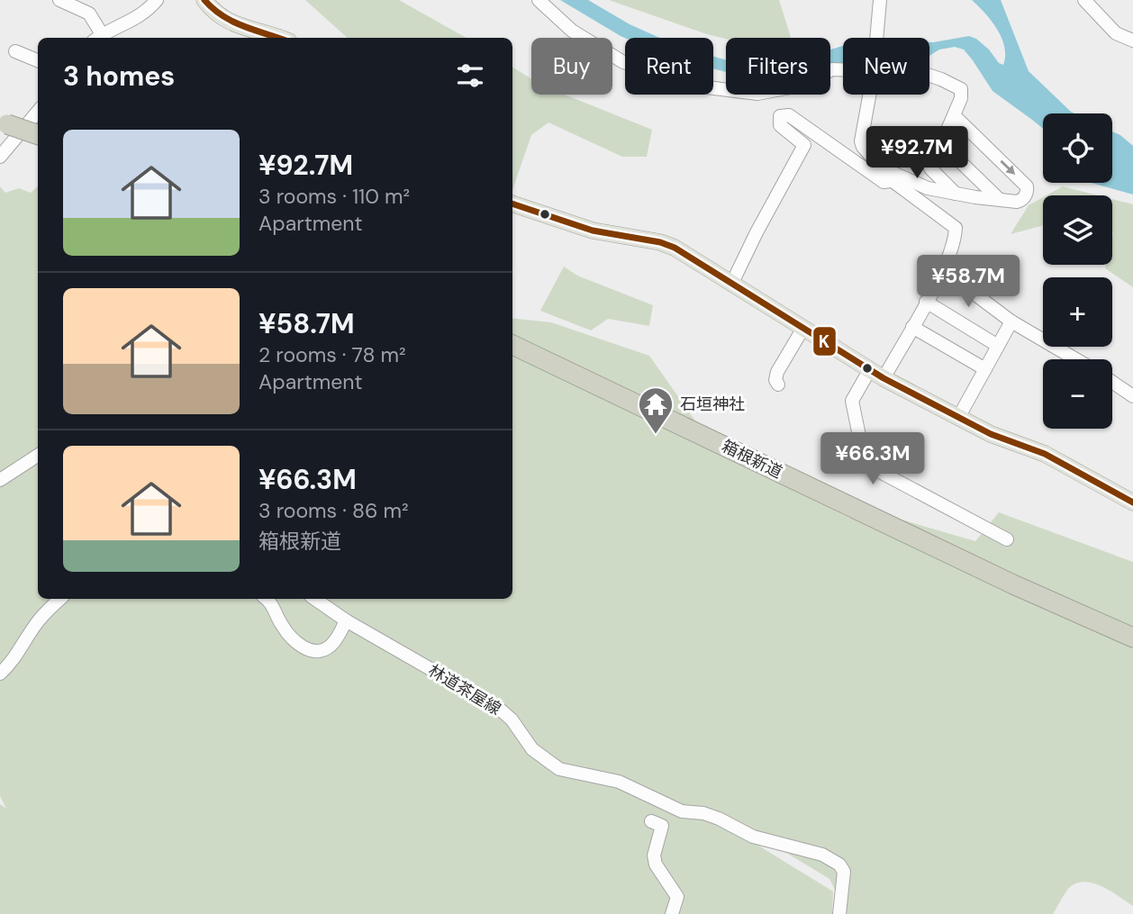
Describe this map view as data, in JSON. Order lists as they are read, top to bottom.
{
  "streets": {
    "highway": ["箱根新道"],
    "street": ["林道茶屋線"]
  },
  "places": {
    "temple": ["石垣神社"]
  },
  "lines": ["transit line K"],
  "page": {
    "chip": [
      "Buy",
      "Rent",
      "Filters",
      "New"
    ],
    "heading": "3 homes",
    "map_buttons": ["+", "−"],
    "list": [
      {
        "name": "¥92.7M",
        "note": "3 rooms · 110 m² · Apartment"
      },
      {
        "name": "¥58.7M",
        "note": "2 rooms · 78 m² · Apartment"
      },
      {
        "name": "¥66.3M",
        "note": "3 rooms · 86 m² · 箱根新道"
      }
    ],
    "price": ["¥92.7M", "¥58.7M", "¥66.3M"]
  }
}
